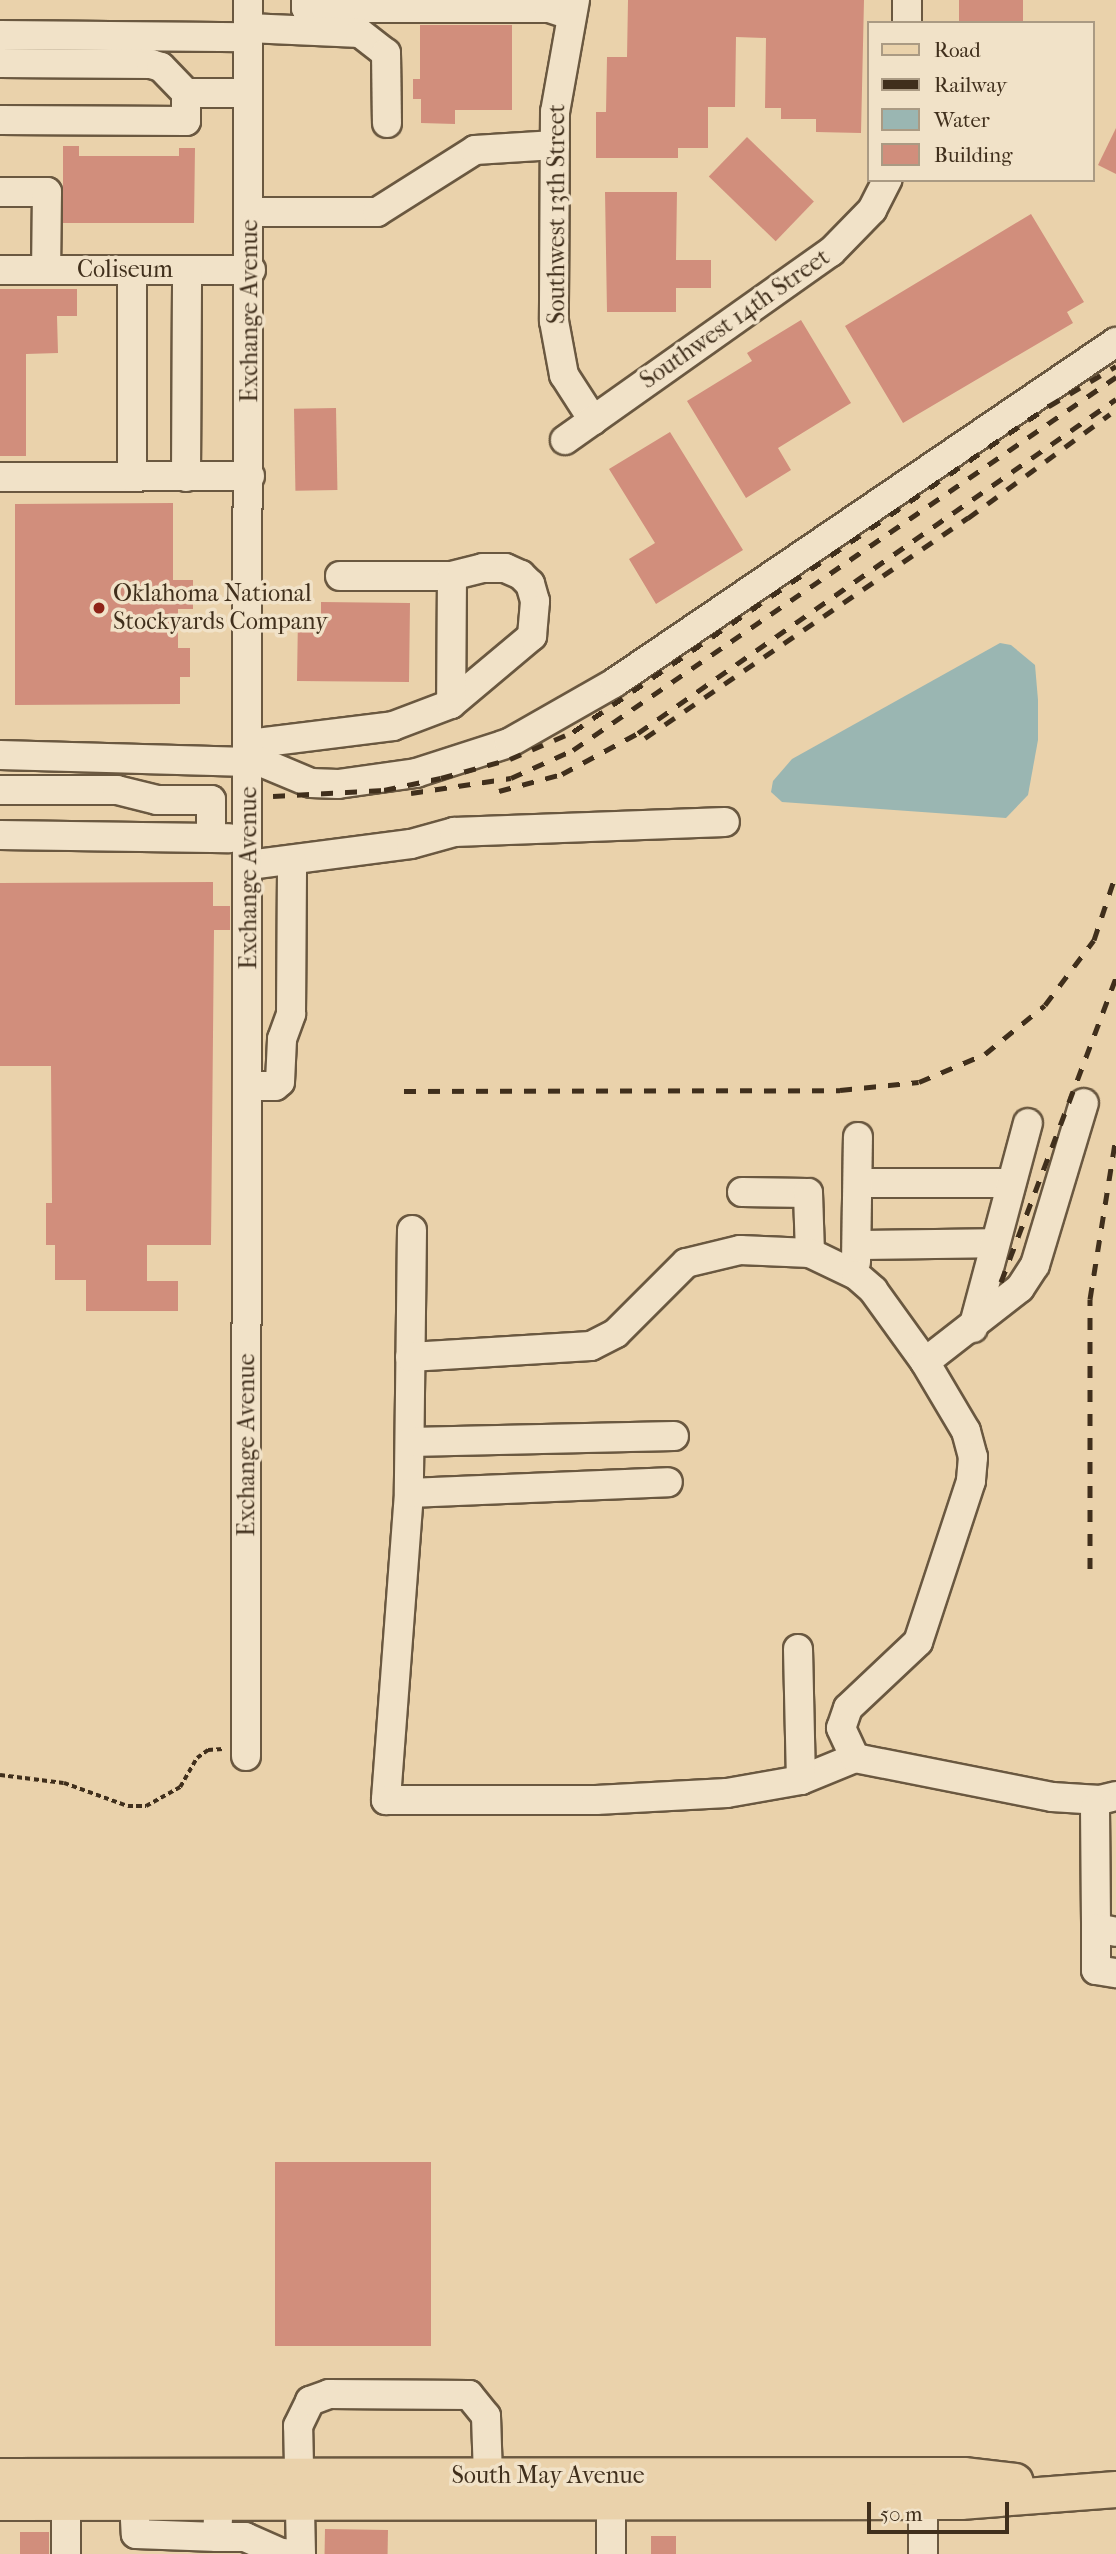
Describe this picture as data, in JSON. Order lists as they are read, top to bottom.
{
  "streets": {
    "main road": ["South May Avenue"],
    "street": [
      "Southwest 13th Street",
      "Coliseum",
      "Exchange Avenue",
      "Southwest 14th Street"
    ]
  },
  "crossings": [
    ["Southwest 13th Street", "Southwest 14th Street"],
    ["Coliseum", "Exchange Avenue"]
  ],
  "places": ["Oklahoma National Stockyards Company"],
  "legend": [
    "Road",
    "Railway",
    "Water",
    "Building"
  ],
  "scale_bar": "50 m"
}
